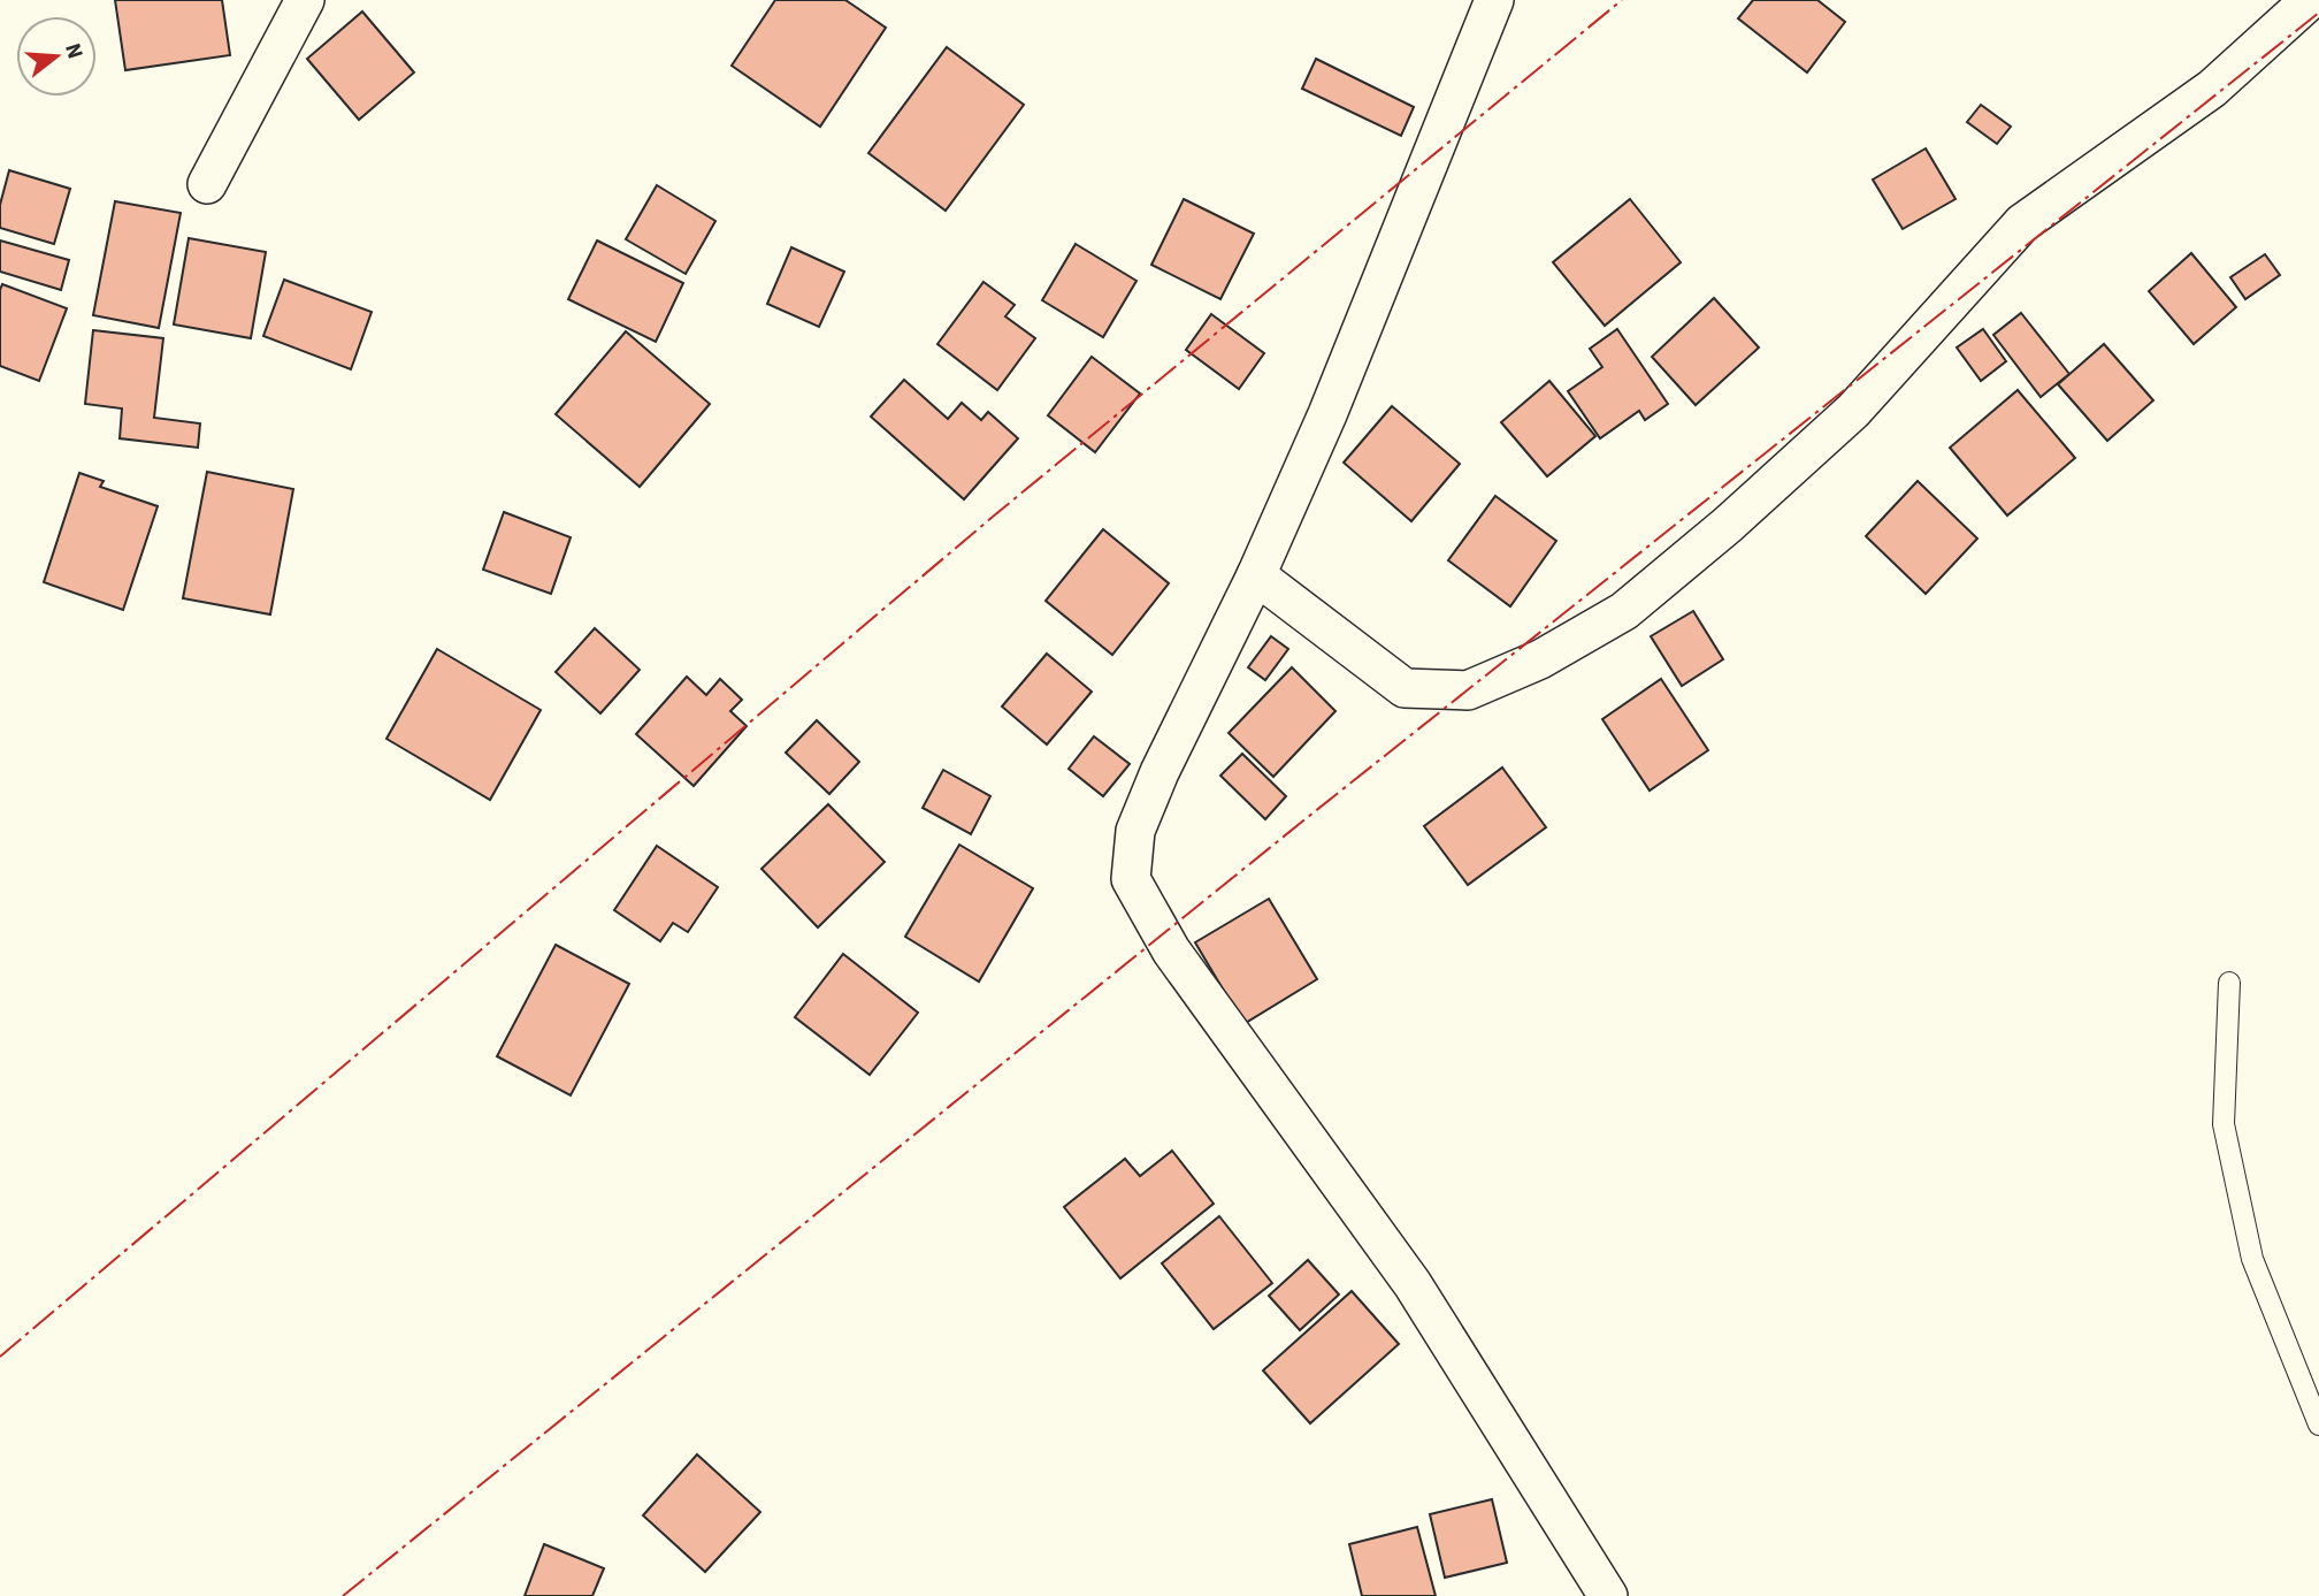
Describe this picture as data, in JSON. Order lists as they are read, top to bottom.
{
  "north": "right"
}
